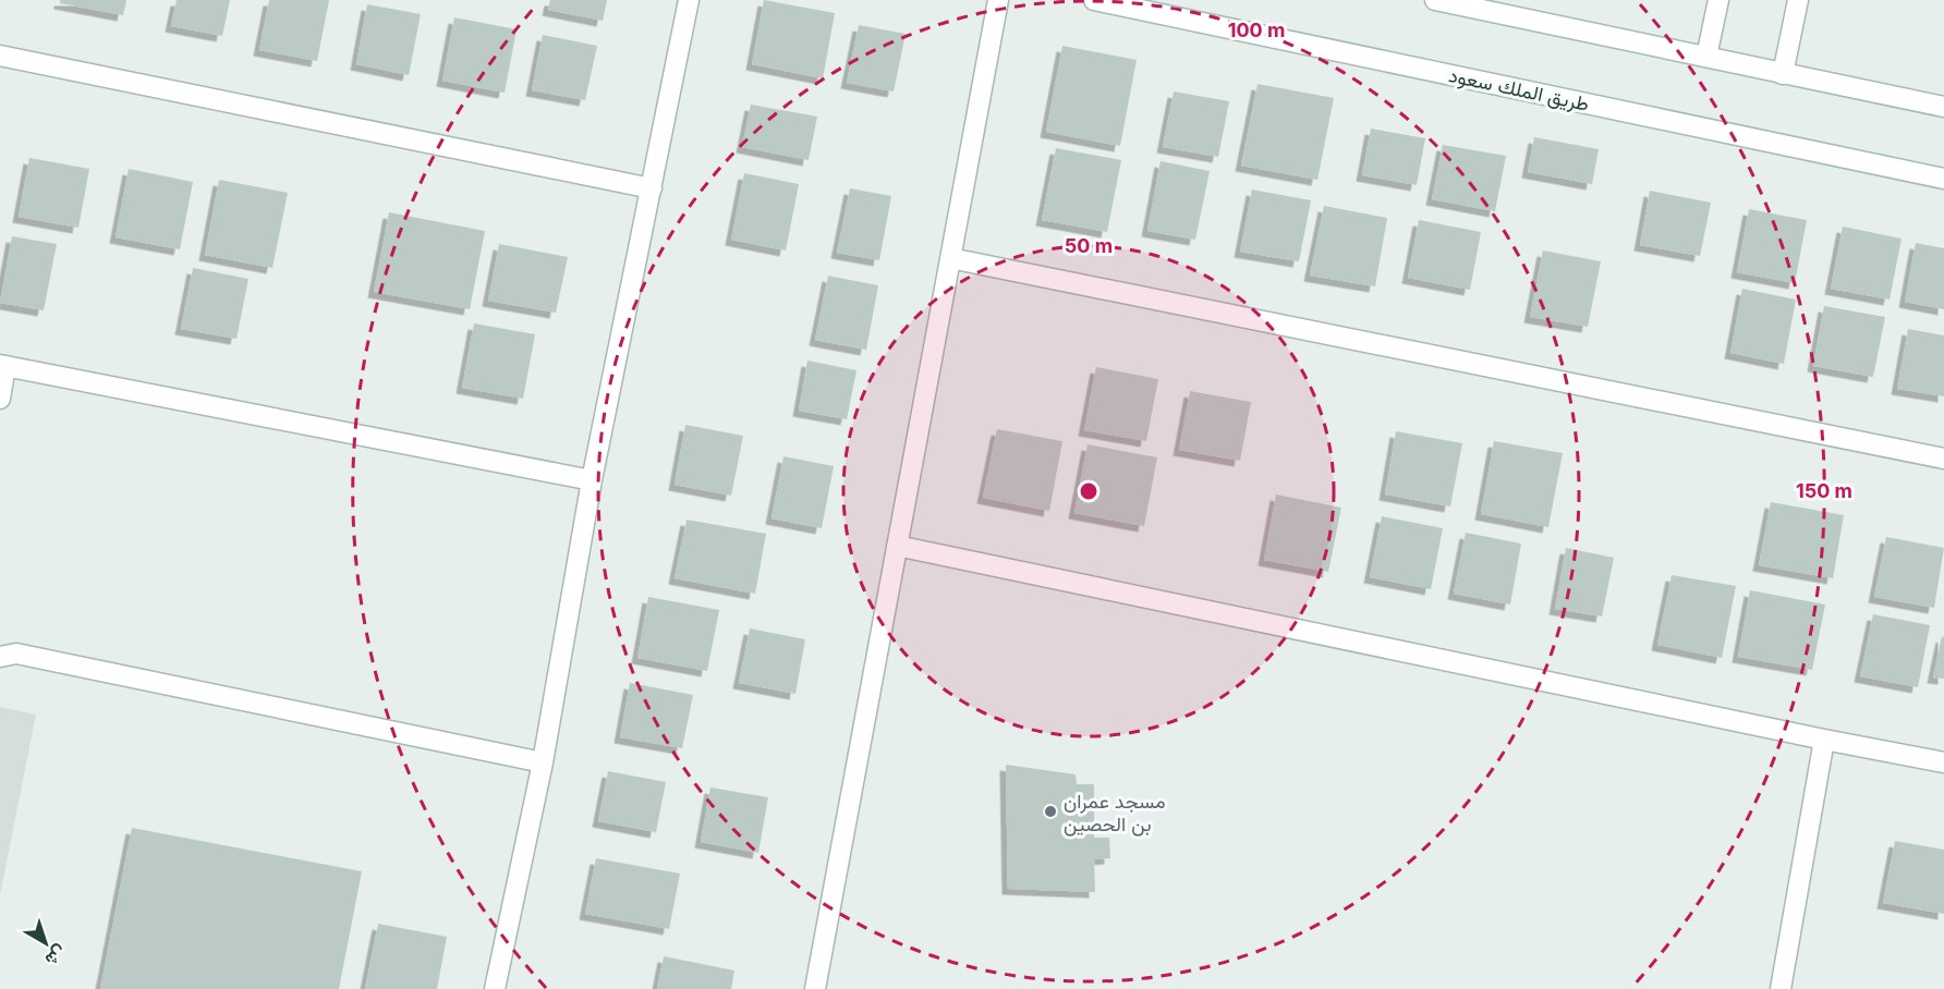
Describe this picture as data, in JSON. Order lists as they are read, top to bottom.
{
  "streets": {
    "street": ["طريق الملك سعود"]
  },
  "places": ["مسجد عمران بن الحصين"],
  "north": "bottom right",
  "rings": ["100 m", "50 m", "150 m"]
}
